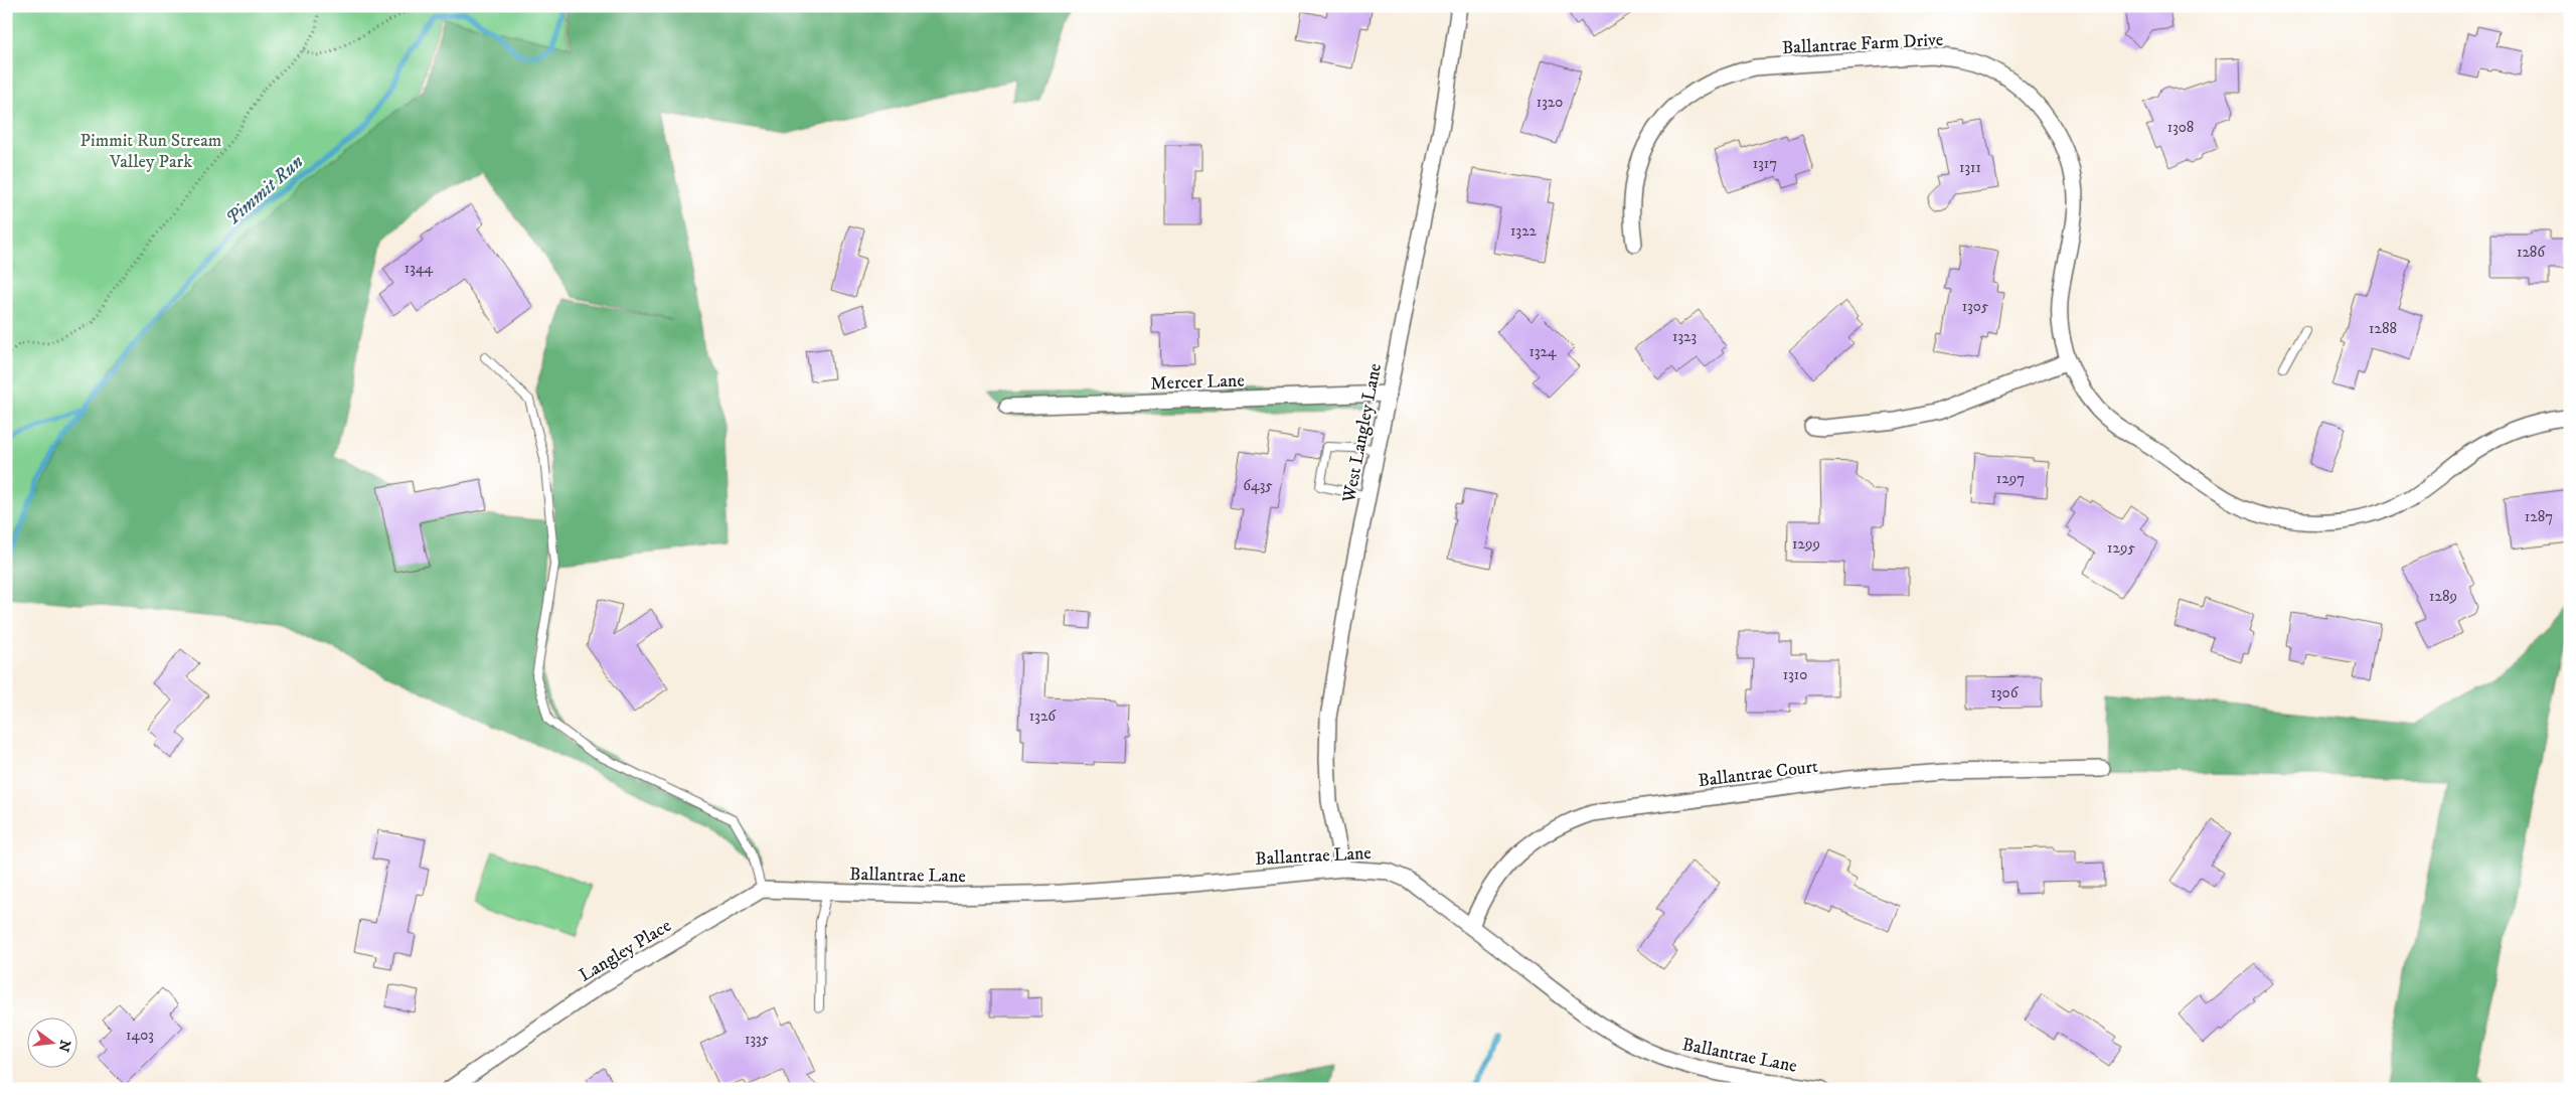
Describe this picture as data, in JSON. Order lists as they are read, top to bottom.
{
  "streets": {
    "street": [
      "Ballantrae Farm Drive",
      "Mercer Lane",
      "West Langley Lane",
      "Ballantrae Court",
      "Ballantrae Lane",
      "Langley Place"
    ]
  },
  "crossings": [
    ["Mercer Lane", "West Langley Lane"],
    ["West Langley Lane", "Ballantrae Lane"],
    ["Ballantrae Court", "Ballantrae Lane"]
  ],
  "water": ["Pimmit Run"],
  "parks": ["Pimmit Run Stream Valley Park"],
  "house_numbers": [
    "1320",
    "1308",
    "1317",
    "1311",
    "1322",
    "1286",
    "1344",
    "1305",
    "1288",
    "1323",
    "1324",
    "1297",
    "6435",
    "1287",
    "1299",
    "1295",
    "1289",
    "1310",
    "1306",
    "1326",
    "1403",
    "1335"
  ],
  "north": "right"
}
